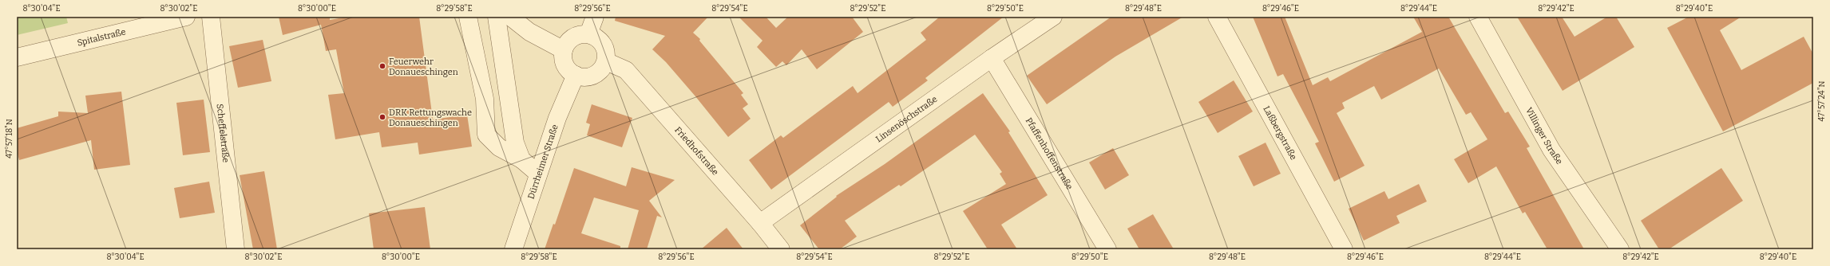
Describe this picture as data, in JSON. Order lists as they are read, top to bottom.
{
  "streets": {
    "street": [
      "Spitalstraße",
      "Linsenöschstraße",
      "Scheffelstraße",
      "Laßbergstraße",
      "Villinger Straße",
      "Friedhofstraße",
      "Pfaffenhoffenstraße",
      "Dürrheimer Straße"
    ]
  },
  "crossings": [
    ["Linsenöschstraße", "Friedhofstraße"],
    ["Linsenöschstraße", "Pfaffenhoffenstraße"],
    ["Friedhofstraße", "Dürrheimer Straße"]
  ],
  "places": ["Feuerwehr Donaueschingen", "DRK Rettungswache Donaueschingen"],
  "coordinates": [
    "8°30'04\"E",
    "8°30'02\"E",
    "8°30'00\"E",
    "8°29'58\"E",
    "8°29'56\"E",
    "8°29'54\"E",
    "8°29'52\"E",
    "8°29'50\"E",
    "8°29'48\"E",
    "8°29'46\"E",
    "8°29'44\"E",
    "8°29'42\"E",
    "8°29'40\"E",
    "47°57'24\"N",
    "47°57'18\"N"
  ]
}
